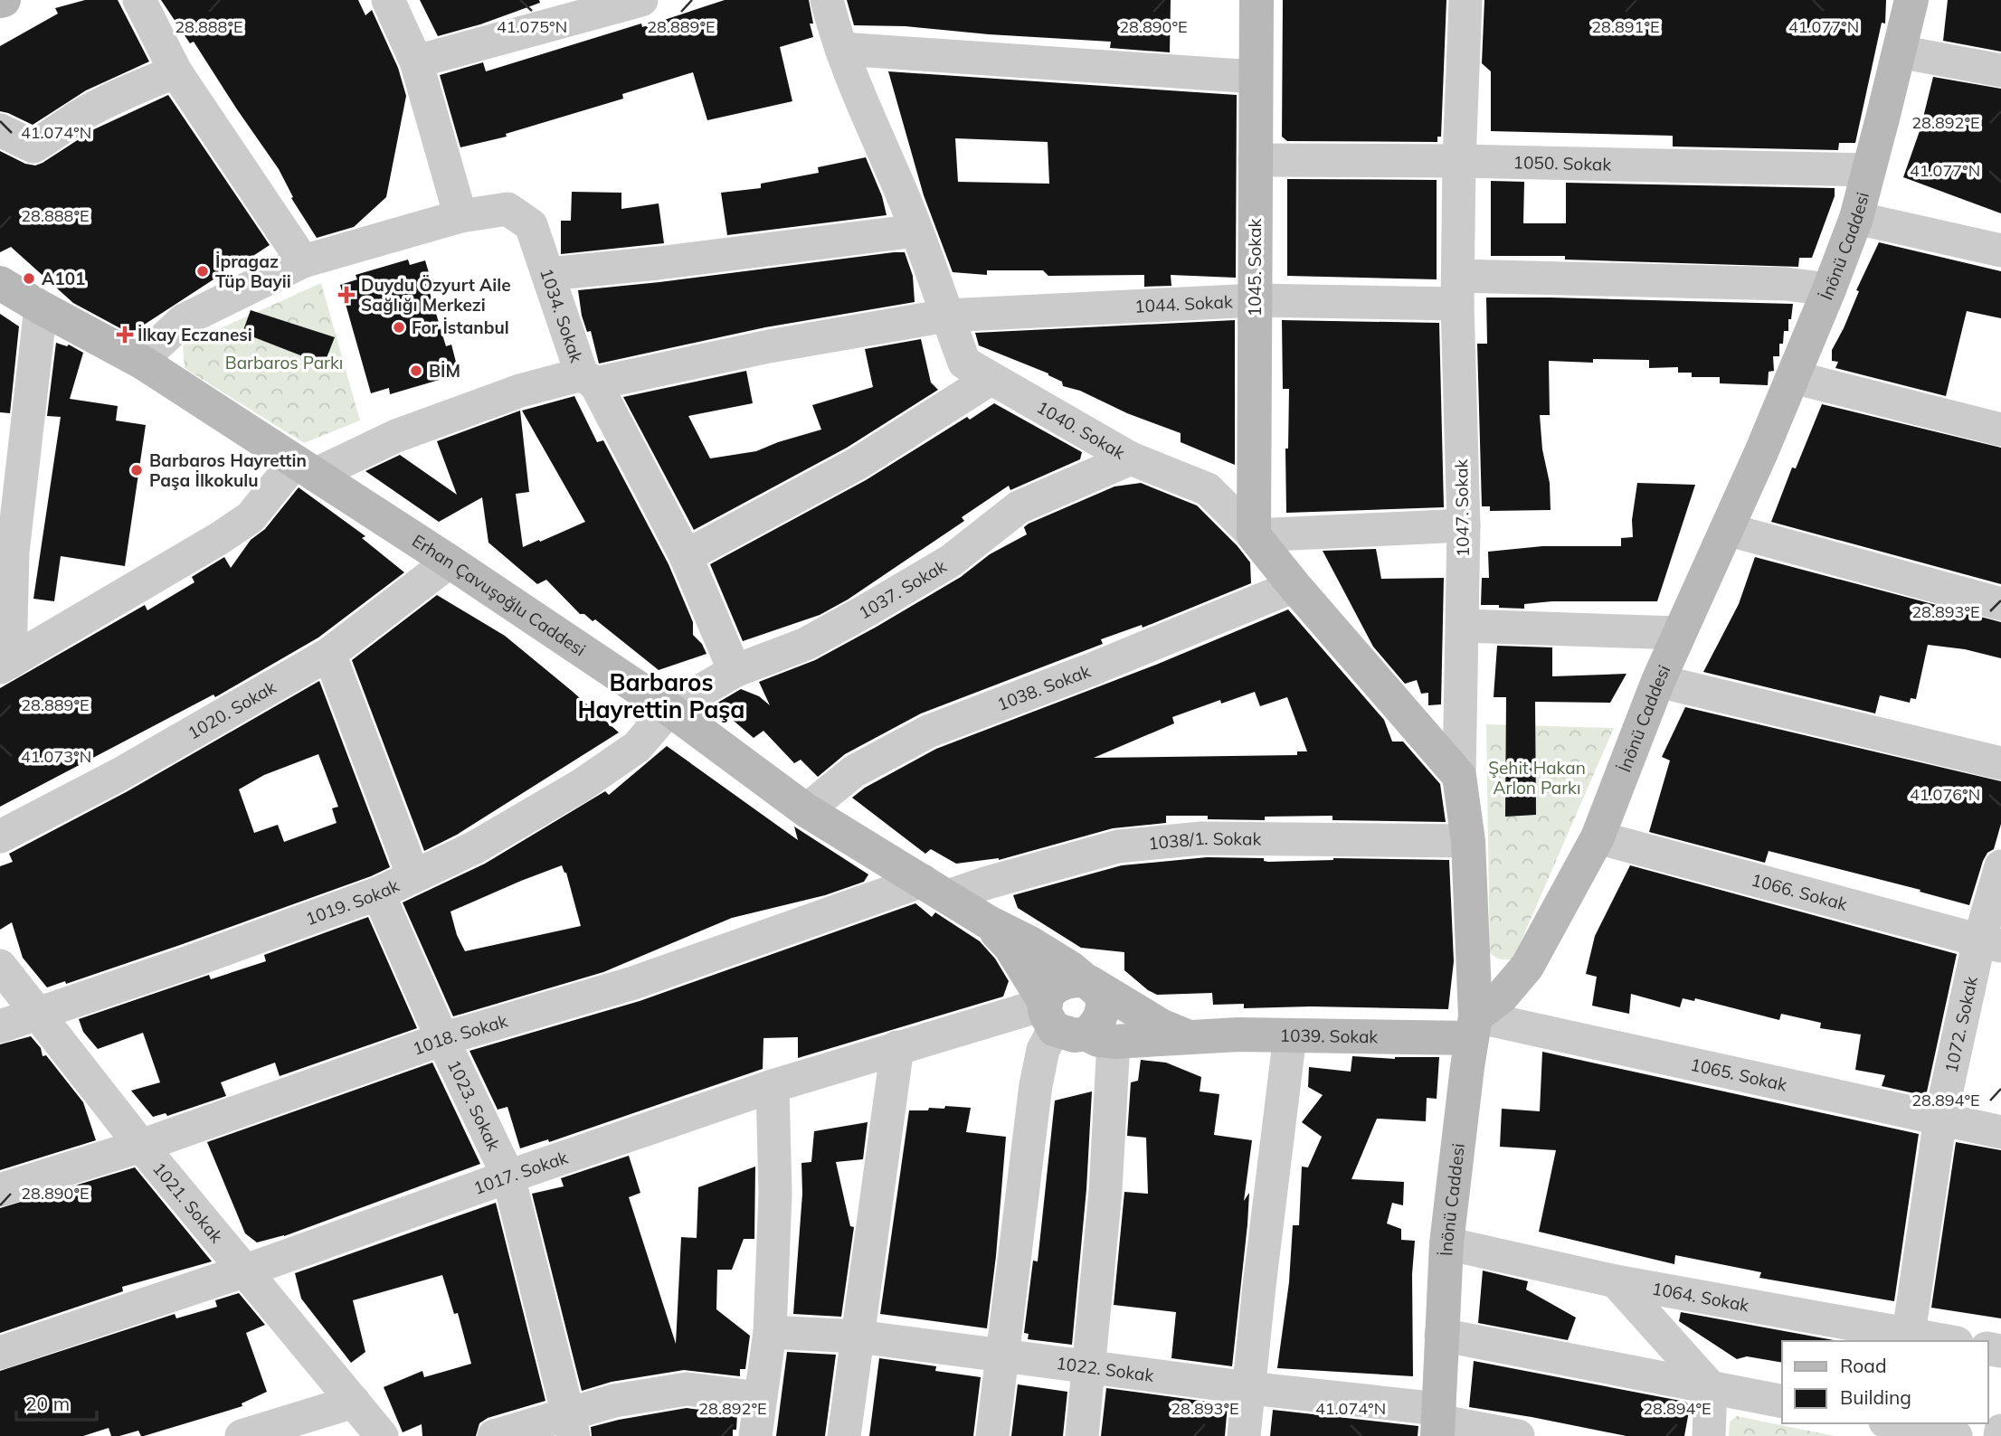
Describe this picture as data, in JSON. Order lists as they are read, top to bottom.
{
  "streets": {
    "street": [
      "1050. Sokak",
      "İnönü Caddesi",
      "1045. Sokak",
      "1044. Sokak",
      "1034. Sokak",
      "1040. Sokak",
      "1047. Sokak",
      "1037. Sokak",
      "Erhan Çavuşoğlu Caddesi",
      "1038. Sokak",
      "1020. Sokak",
      "1038/1. Sokak",
      "1066. Sokak",
      "1019. Sokak",
      "1072. Sokak",
      "1018. Sokak",
      "1039. Sokak",
      "1065. Sokak",
      "1023. Sokak",
      "1017. Sokak",
      "1021. Sokak",
      "1064. Sokak",
      "1022. Sokak"
    ]
  },
  "crossings": [
    ["1050. Sokak", "İnönü Caddesi"],
    ["1050. Sokak", "1045. Sokak"],
    ["1050. Sokak", "1047. Sokak"],
    ["İnönü Caddesi", "1044. Sokak"],
    ["İnönü Caddesi", "1047. Sokak"],
    ["İnönü Caddesi", "1066. Sokak"],
    ["İnönü Caddesi", "1039. Sokak"],
    ["İnönü Caddesi", "1065. Sokak"],
    ["İnönü Caddesi", "1064. Sokak"],
    ["İnönü Caddesi", "1022. Sokak"],
    ["1045. Sokak", "1044. Sokak"],
    ["1045. Sokak", "1040. Sokak"],
    ["1044. Sokak", "1034. Sokak"],
    ["1044. Sokak", "1040. Sokak"],
    ["1044. Sokak", "1047. Sokak"],
    ["1044. Sokak", "Erhan Çavuşoğlu Caddesi"],
    ["1034. Sokak", "1037. Sokak"],
    ["1034. Sokak", "Erhan Çavuşoğlu Caddesi"],
    ["1040. Sokak", "1047. Sokak"],
    ["1040. Sokak", "1037. Sokak"],
    ["1040. Sokak", "1038. Sokak"],
    ["1047. Sokak", "1038/1. Sokak"],
    ["1047. Sokak", "1039. Sokak"],
    ["1047. Sokak", "1065. Sokak"],
    ["1037. Sokak", "Erhan Çavuşoğlu Caddesi"],
    ["1037. Sokak", "1019. Sokak"],
    ["Erhan Çavuşoğlu Caddesi", "1038. Sokak"],
    ["Erhan Çavuşoğlu Caddesi", "1020. Sokak"],
    ["Erhan Çavuşoğlu Caddesi", "1038/1. Sokak"],
    ["Erhan Çavuşoğlu Caddesi", "1019. Sokak"],
    ["Erhan Çavuşoğlu Caddesi", "1018. Sokak"],
    ["1038/1. Sokak", "1018. Sokak"],
    ["1066. Sokak", "1072. Sokak"],
    ["1019. Sokak", "1023. Sokak"],
    ["1019. Sokak", "1021. Sokak"],
    ["1072. Sokak", "1065. Sokak"],
    ["1072. Sokak", "1064. Sokak"],
    ["1018. Sokak", "1023. Sokak"],
    ["1018. Sokak", "1021. Sokak"],
    ["1039. Sokak", "1065. Sokak"],
    ["1039. Sokak", "1017. Sokak"],
    ["1023. Sokak", "1017. Sokak"],
    ["1017. Sokak", "1021. Sokak"]
  ],
  "districts": ["Barbaros Hayrettin Paşa"],
  "parks": ["Barbaros Parkı", "Şehit Hakan Arlon Parkı"],
  "places": {
    "other": [
      "İpragaz Tüp Bayii",
      "A101",
      "For İstanbul",
      "BİM",
      "Barbaros Hayrettin Paşa İlkokulu"
    ],
    "health": ["Duydu Özyurt Aile Sağlığı Merkezi", "İlkay Eczanesi"]
  },
  "legend": ["Road", "Building"],
  "scale_bar": "20 m",
  "coordinates": [
    "41.075°N",
    "41.077°N",
    "28.888°E",
    "28.889°E",
    "28.890°E",
    "28.891°E",
    "28.892°E",
    "41.074°N",
    "28.893°E",
    "41.073°N",
    "41.076°N",
    "28.894°E"
  ]
}
